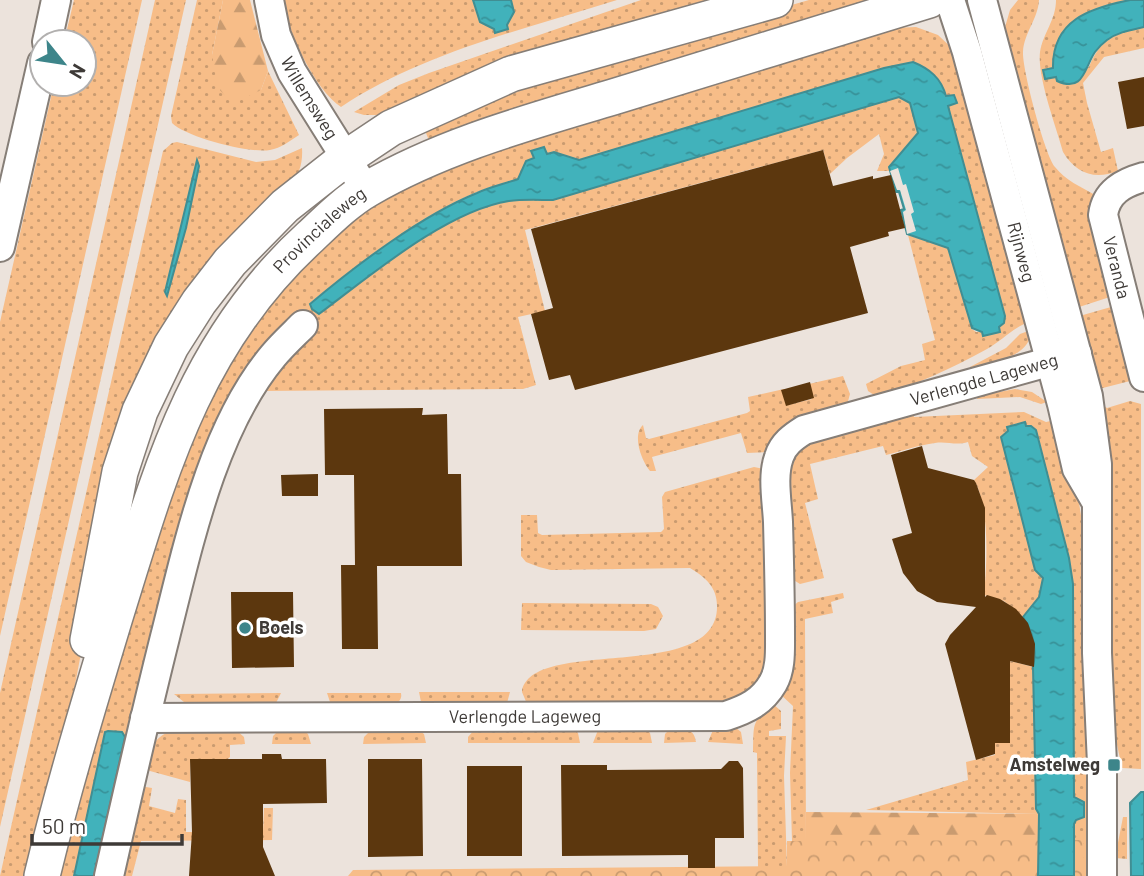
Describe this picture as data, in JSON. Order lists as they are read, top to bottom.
{
  "streets": {
    "main road": ["Provincialeweg"],
    "street": [
      "Willemsweg",
      "Rijnweg",
      "Veranda",
      "Verlengde Lageweg"
    ]
  },
  "crossings": [
    ["Willemsweg", "Provincialeweg"],
    ["Rijnweg", "Verlengde Lageweg"]
  ],
  "places": {
    "other": ["Boels"],
    "transit": ["Amstelweg"]
  },
  "scale_bar": "50 m",
  "north": "bottom right"
}
